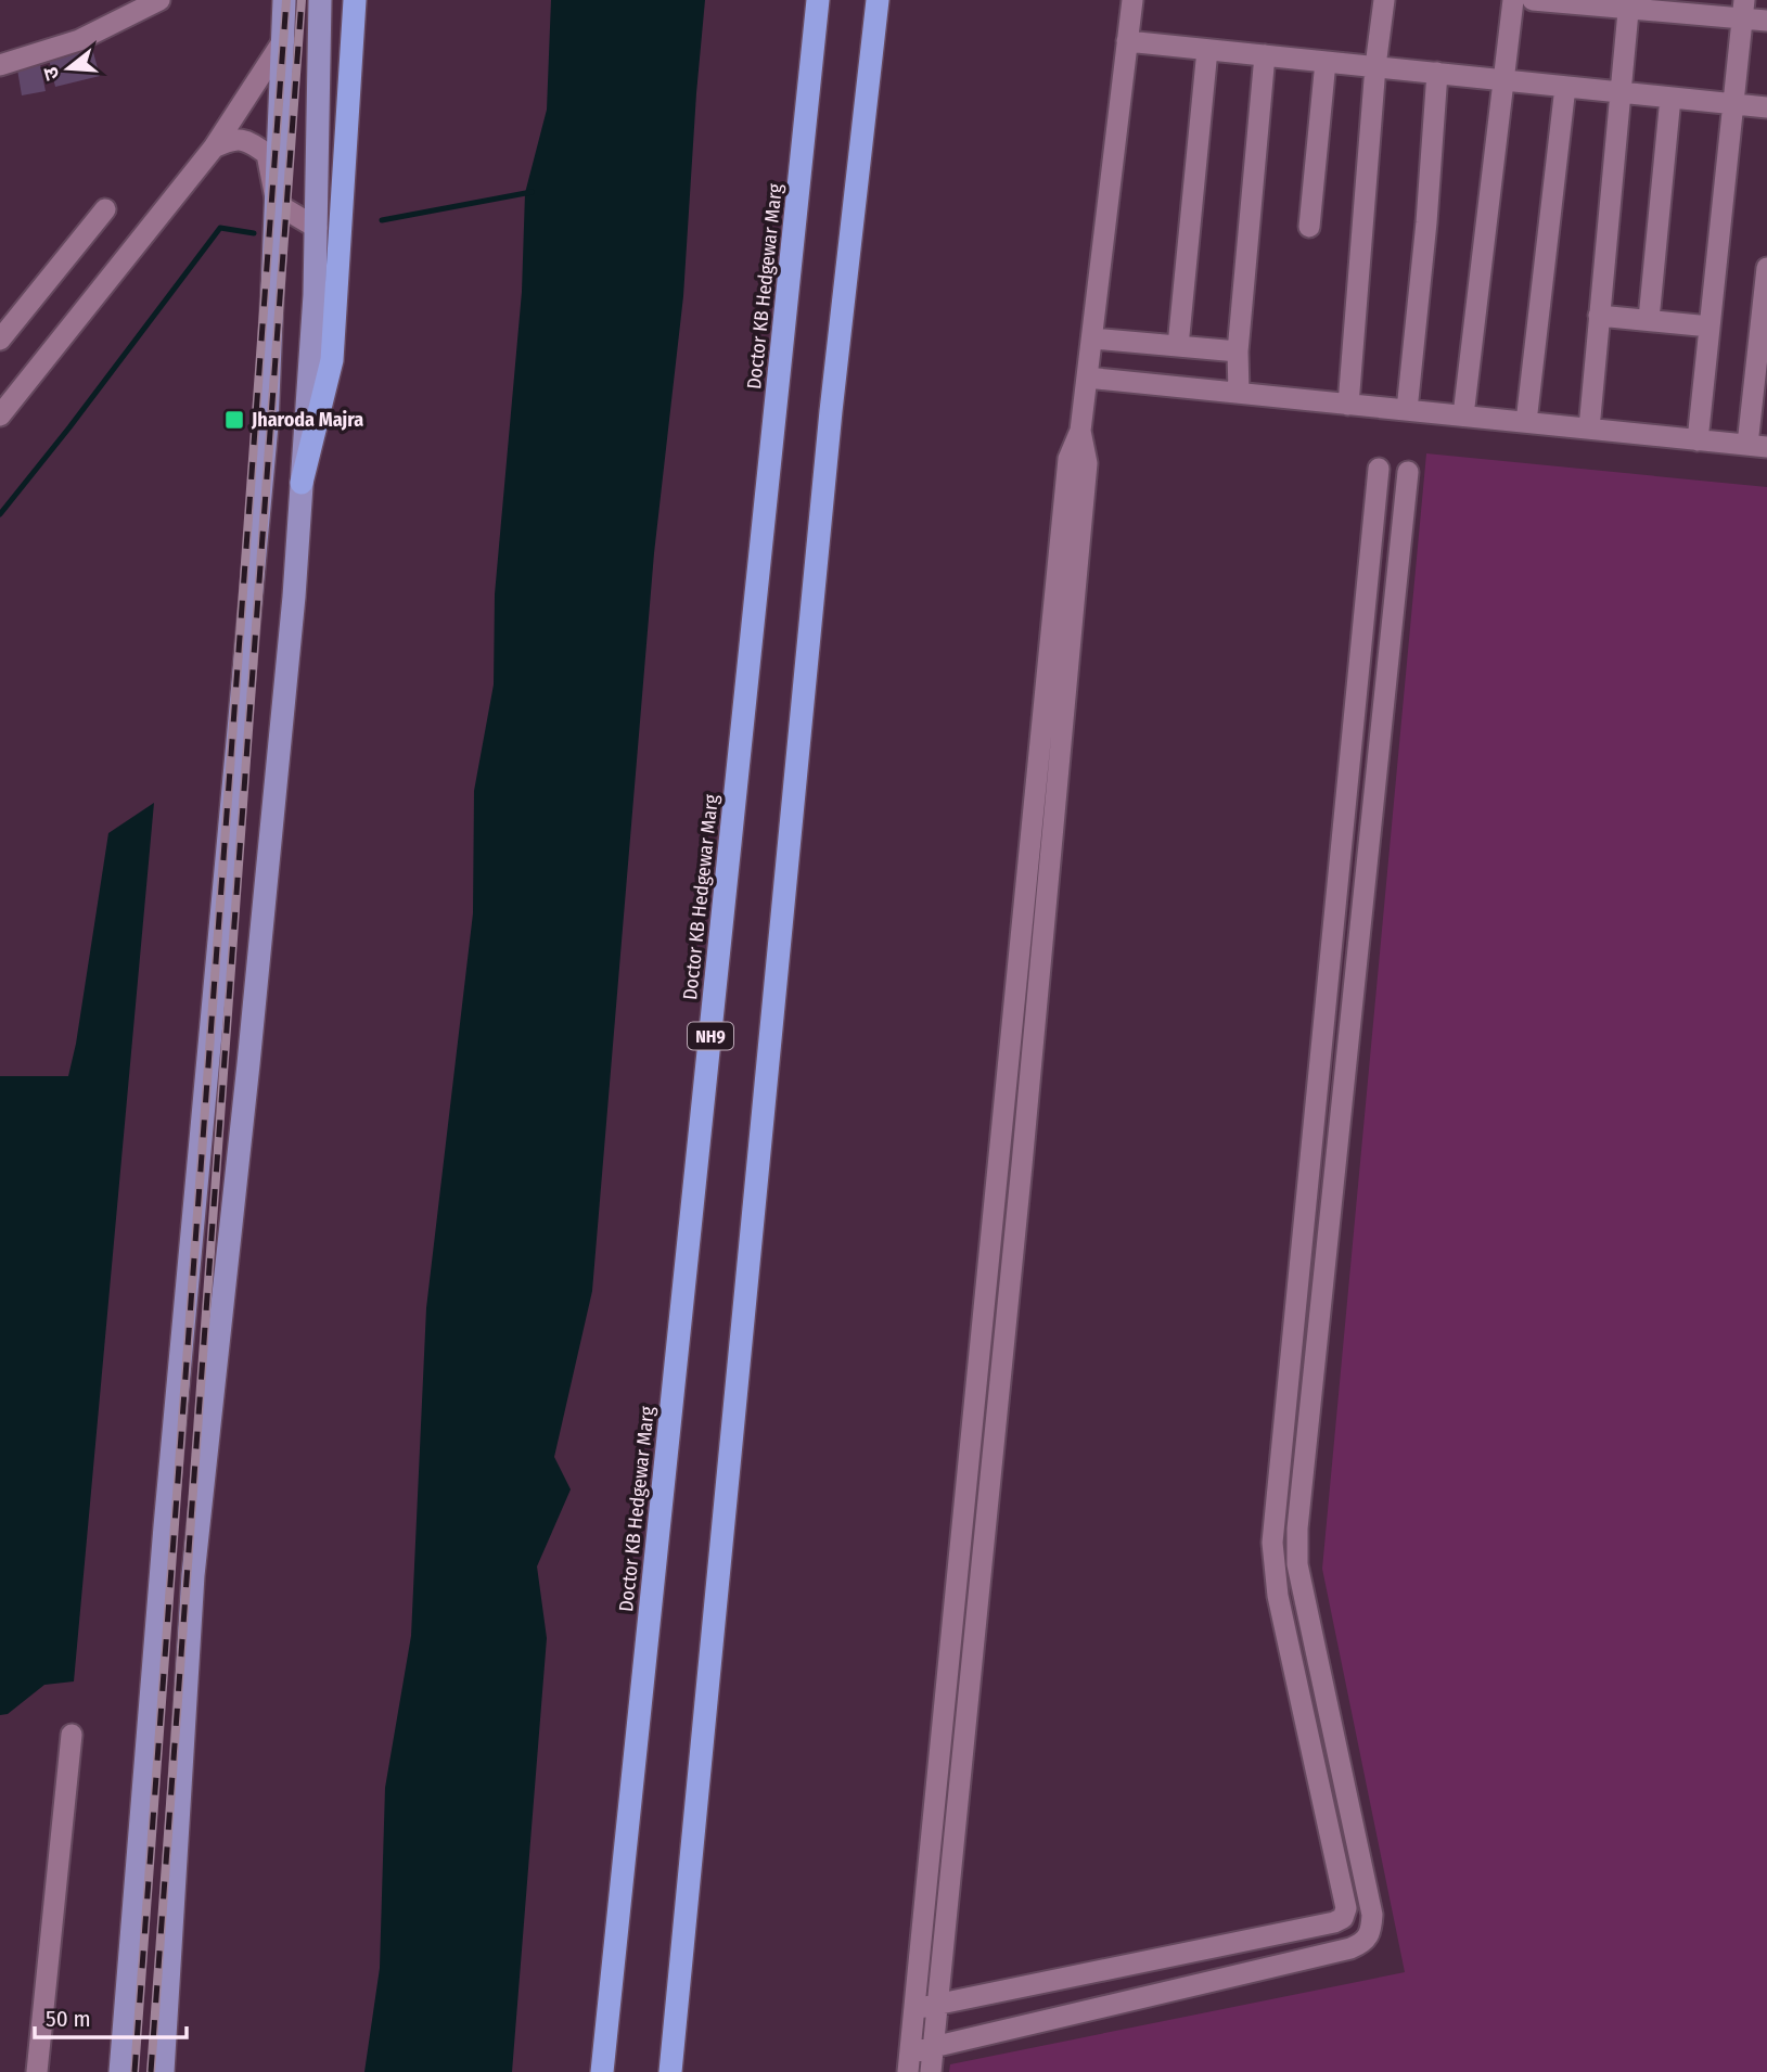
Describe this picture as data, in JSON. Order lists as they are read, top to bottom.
{
  "streets": {
    "highway": ["Doctor KB Hedgewar Marg", "NH9"]
  },
  "places": {
    "transit": ["Jharoda Majra"]
  },
  "scale_bar": "50 m",
  "north": "left"
}
